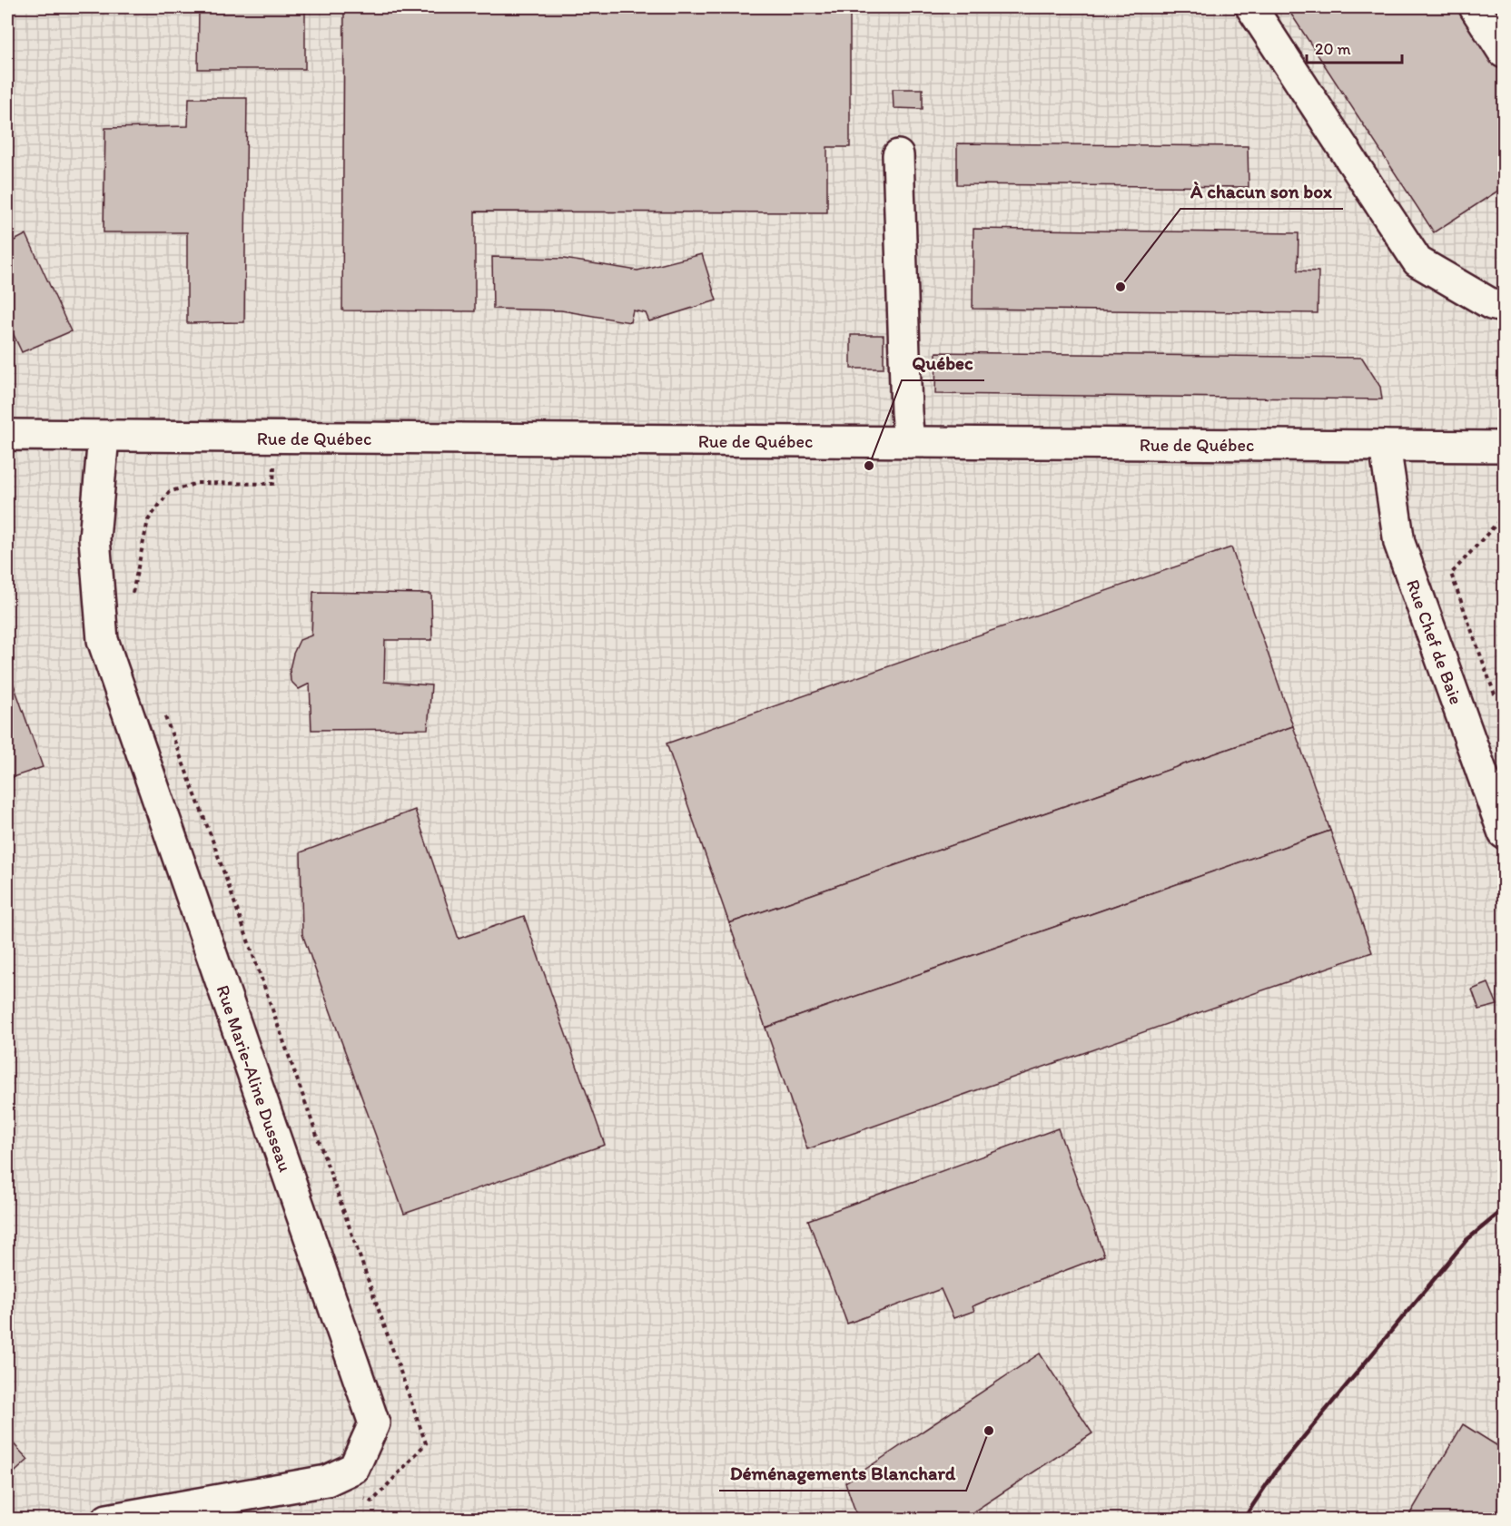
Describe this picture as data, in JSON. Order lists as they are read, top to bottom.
{
  "streets": {
    "street": ["Rue de Québec", "Rue Chef de Baie", "Rue Marie-Aline Dusseau"]
  },
  "crossings": [
    ["Rue de Québec", "Rue Chef de Baie"],
    ["Rue de Québec", "Rue Marie-Aline Dusseau"]
  ],
  "places": ["À chacun son box", "Québec", "Déménagements Blanchard"],
  "scale_bar": "20 m"
}
